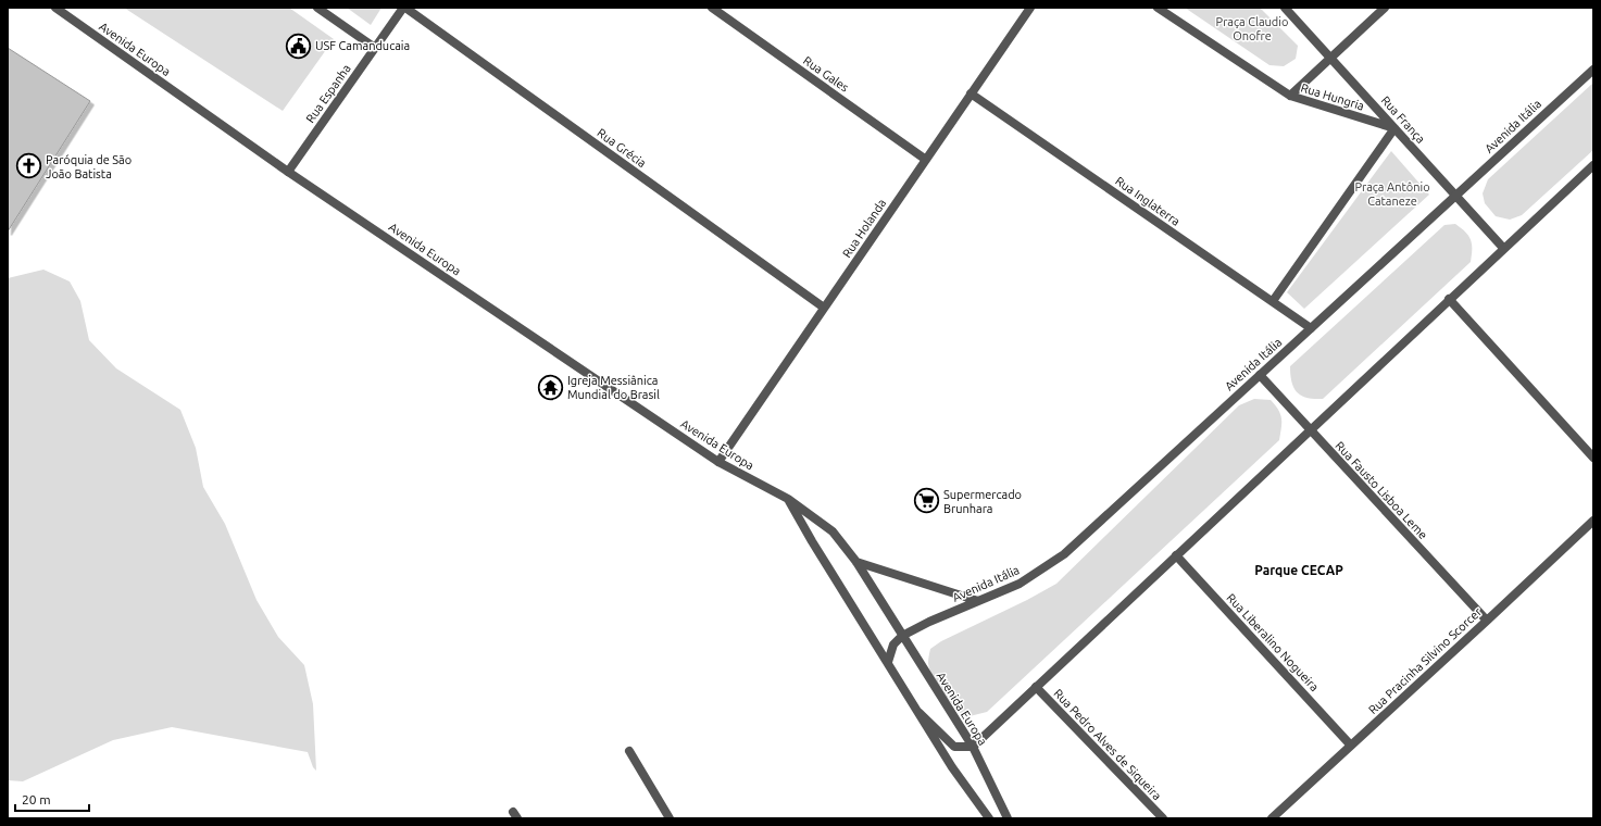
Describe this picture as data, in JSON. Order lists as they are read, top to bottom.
{
  "streets": {
    "street": [
      "Avenida Europa",
      "Rua Gales",
      "Rua Espanha",
      "Rua Hungria",
      "Rua França",
      "Avenida Itália",
      "Rua Grécia",
      "Rua Inglaterra",
      "Rua Holanda",
      "Rua Fausto Lisboa Leme",
      "Rua Liberalino Nogueira",
      "Rua Pracinha Silvino Scorcer",
      "Rua Pedro Alves de Siqueira"
    ]
  },
  "crossings": [
    ["Avenida Europa", "Rua Espanha"],
    ["Avenida Europa", "Avenida Itália"],
    ["Avenida Europa", "Rua Holanda"],
    ["Rua Gales", "Rua Holanda"],
    ["Rua Espanha", "Rua Grécia"],
    ["Rua Hungria", "Rua França"],
    ["Rua França", "Avenida Itália"],
    ["Avenida Itália", "Rua Inglaterra"],
    ["Avenida Itália", "Rua Fausto Lisboa Leme"],
    ["Rua Grécia", "Rua Holanda"],
    ["Rua Inglaterra", "Rua Holanda"],
    ["Rua Fausto Lisboa Leme", "Rua Pracinha Silvino Scorcer"],
    ["Rua Liberalino Nogueira", "Rua Pracinha Silvino Scorcer"]
  ],
  "districts": ["Parque CECAP"],
  "parks": ["Praça Claudio Onofre", "Praça Antônio Cataneze"],
  "places": {
    "public building": ["USF Camanducaia"],
    "church": ["Paróquia de São João Batista"],
    "temple": ["Igreja Messiânica Mundial do Brasil"],
    "supermarket": ["Supermercado Brunhara"]
  },
  "scale_bar": "20 m"
}
